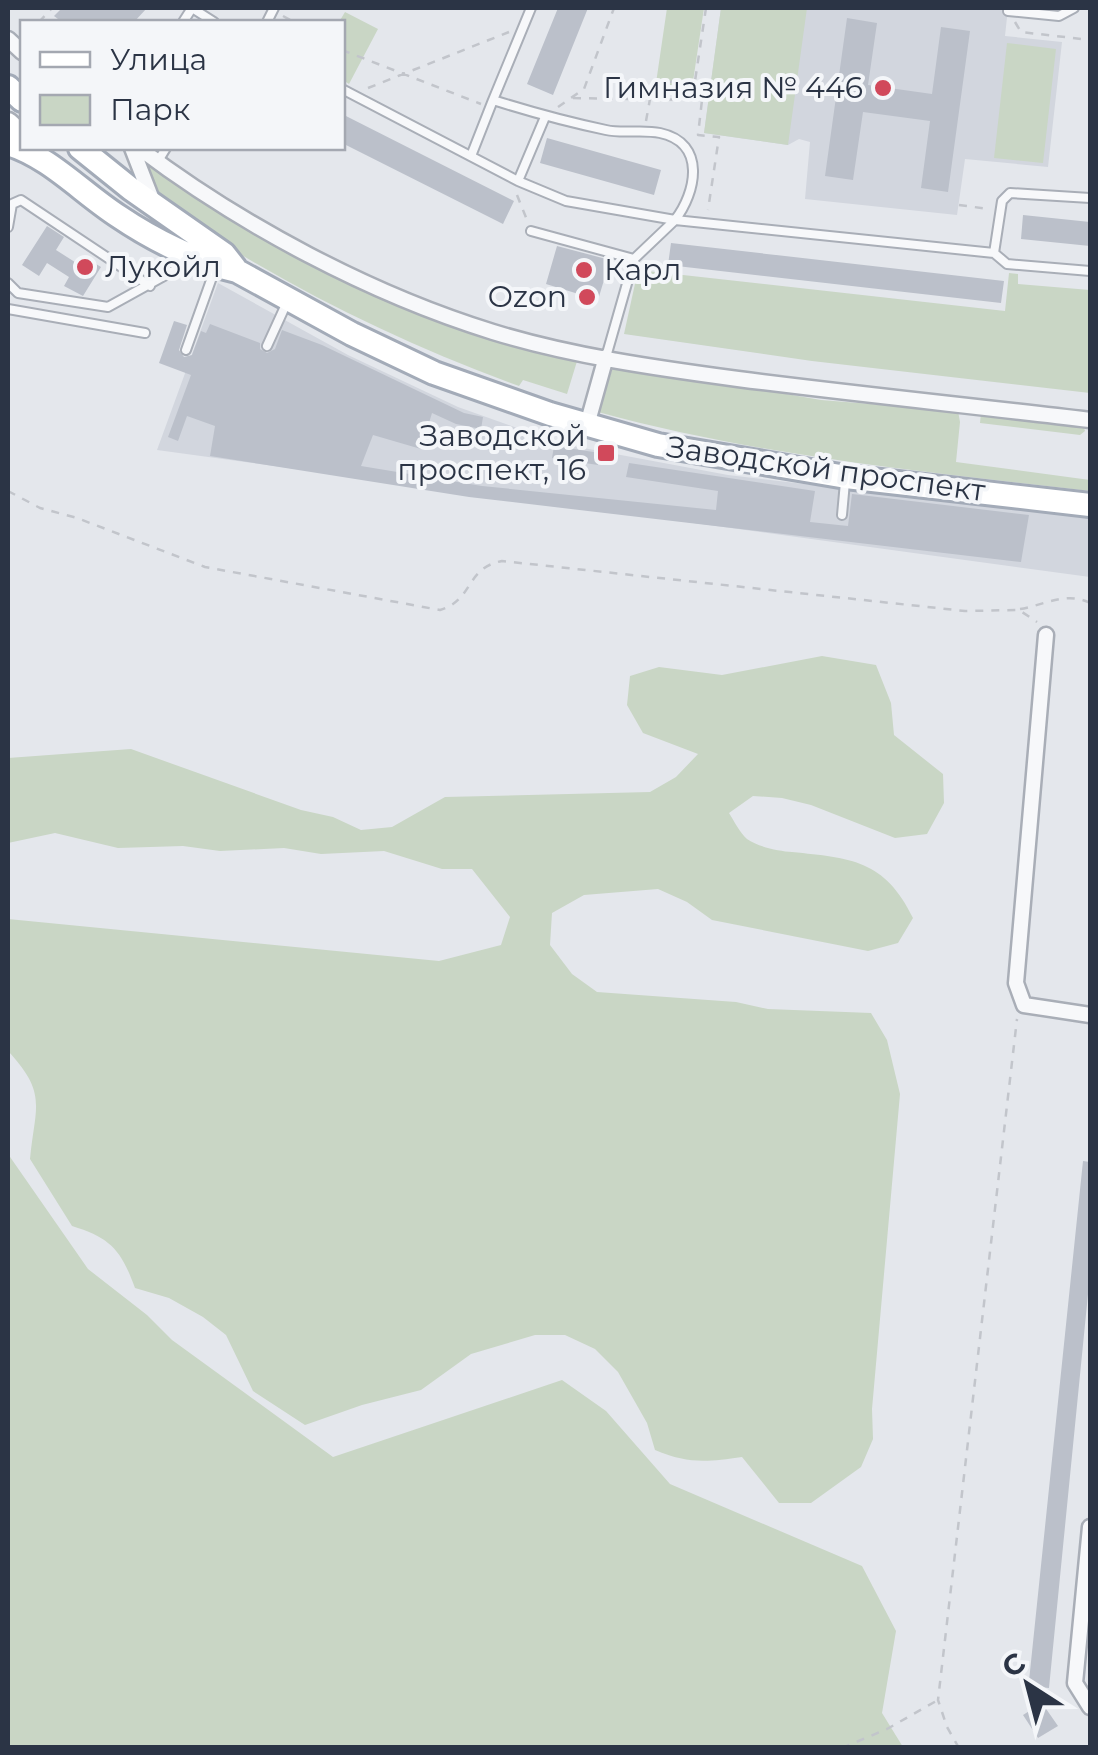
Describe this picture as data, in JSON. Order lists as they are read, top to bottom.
{
  "streets": {
    "main road": ["Заводской проспект"]
  },
  "places": {
    "other": [
      "Гимназия № 446",
      "Лукойл",
      "Карл",
      "Ozon"
    ],
    "transit": ["Заводской проспект, 16"]
  },
  "legend": ["Улица", "Парк"],
  "north": "top left"
}
